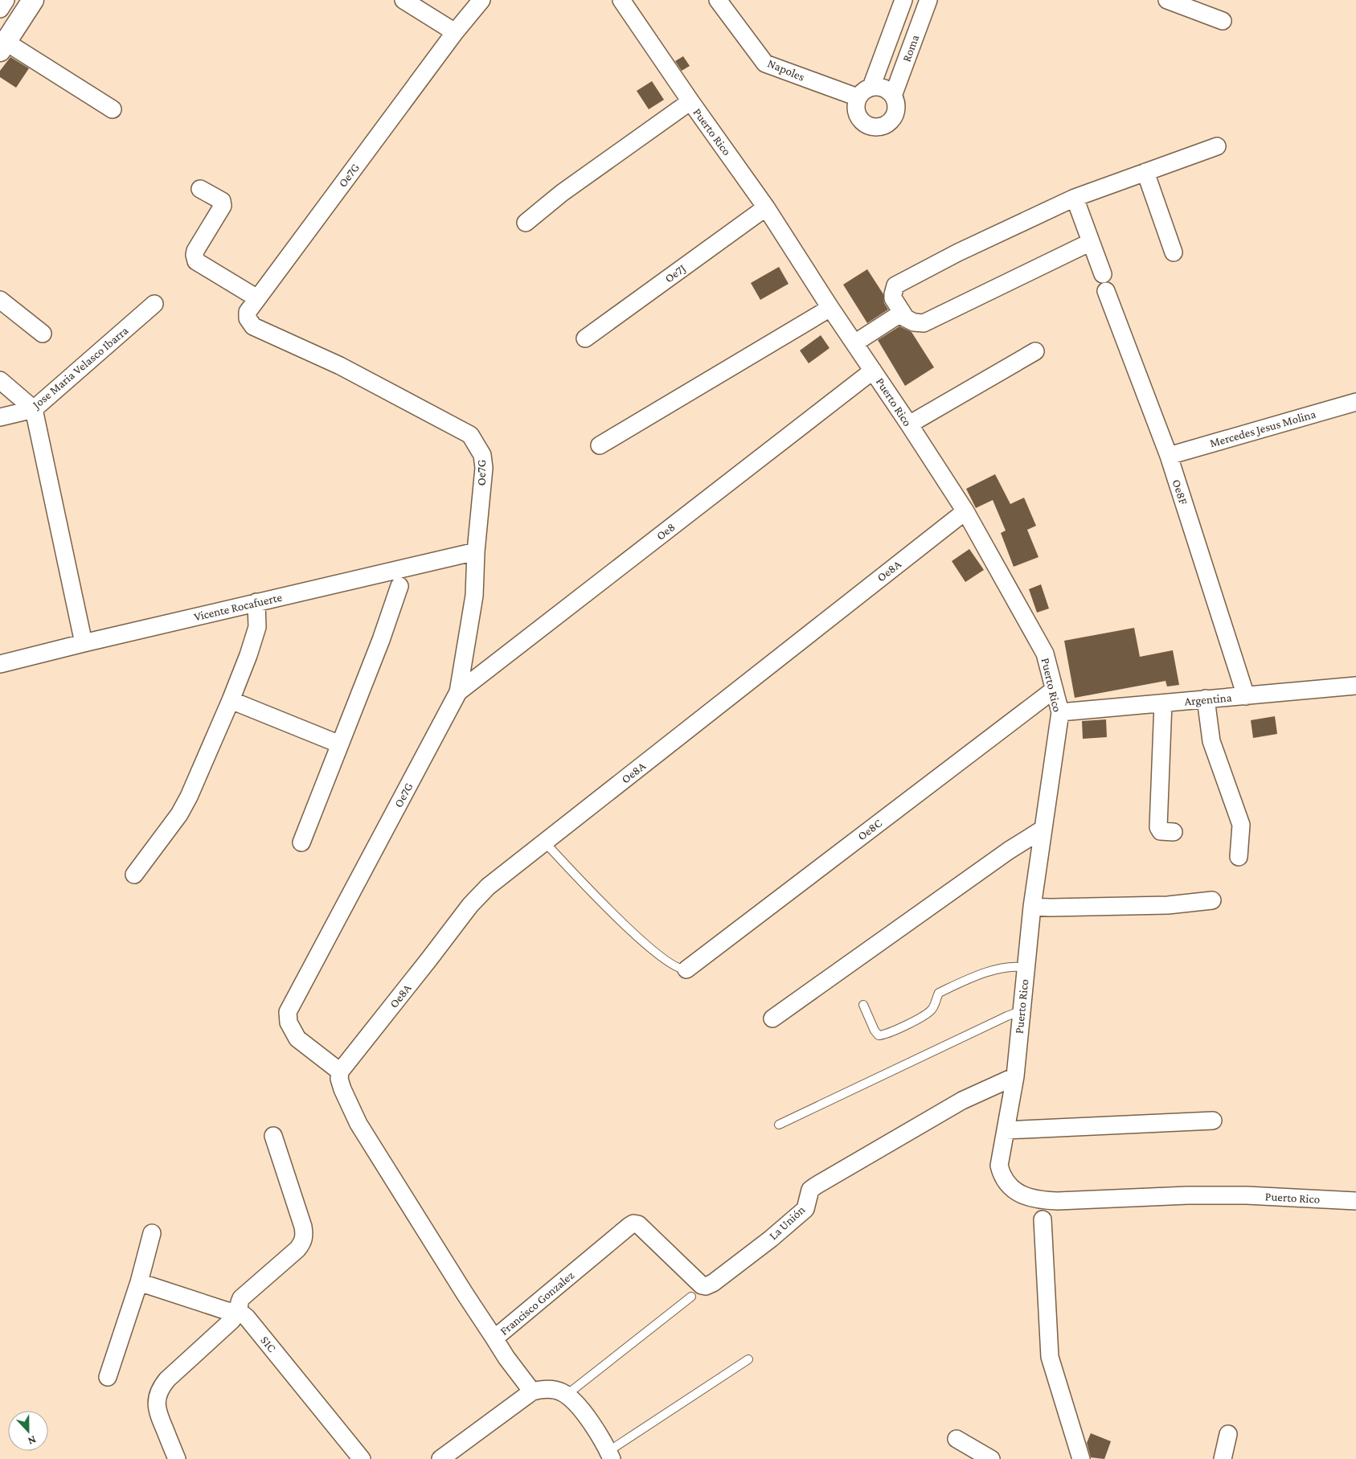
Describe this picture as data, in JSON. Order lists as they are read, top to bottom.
{
  "streets": {
    "street": [
      "Roma",
      "Napoles",
      "Puerto Rico",
      "Oe7G",
      "Oe7J",
      "Jose Maria Velasco Ibarra",
      "Mercedes Jesus Molina",
      "Oe8F",
      "Oe8",
      "Oe8A",
      "Vicente Rocafuerte",
      "Argentina",
      "Oe8C",
      "La Unión",
      "Francisco Gonzalez",
      "S1C"
    ]
  },
  "crossings": [
    ["Roma", "Napoles"],
    ["Puerto Rico", "Oe7J"],
    ["Puerto Rico", "Oe8"],
    ["Puerto Rico", "Oe8A"],
    ["Puerto Rico", "Argentina"],
    ["Puerto Rico", "Oe8C"],
    ["Puerto Rico", "La Unión"],
    ["Oe7G", "Oe8"],
    ["Oe7G", "Oe8A"],
    ["Oe7G", "Vicente Rocafuerte"],
    ["Mercedes Jesus Molina", "Oe8F"],
    ["Oe8F", "Argentina"],
    ["La Unión", "Francisco Gonzalez"]
  ],
  "north": "bottom"
}
